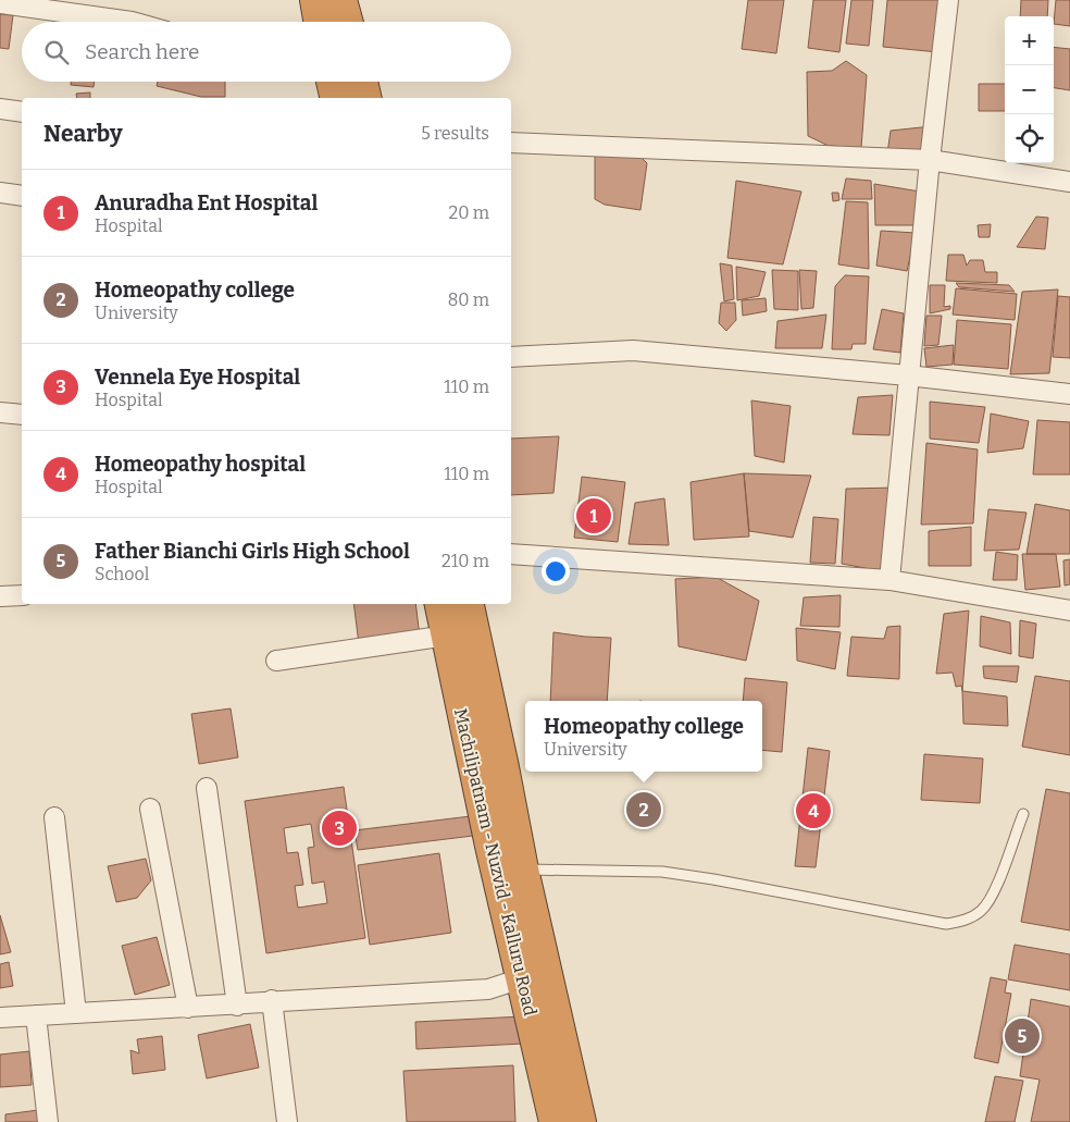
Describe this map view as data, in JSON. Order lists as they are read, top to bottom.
{
  "streets": {
    "highway": ["Machilipatnam - Nuzvid - Kalluru Road"]
  },
  "page": {
    "map_buttons": ["+", "−"],
    "search": "Search here",
    "heading": ["Nearby", "5 results"],
    "list": [
      {
        "mark": "1",
        "name": "Anuradha Ent Hospital",
        "note": "Hospital",
        "value": "20 m"
      },
      {
        "mark": "2",
        "name": "Homeopathy college",
        "note": "University",
        "value": "80 m"
      },
      {
        "mark": "3",
        "name": "Vennela Eye Hospital",
        "note": "Hospital",
        "value": "110 m"
      },
      {
        "mark": "4",
        "name": "Homeopathy hospital",
        "note": "Hospital",
        "value": "110 m"
      },
      {
        "mark": "5",
        "name": "Father Bianchi Girls High School",
        "note": "School",
        "value": "210 m"
      }
    ],
    "pins": [
      "1",
      "2",
      "4",
      "3",
      "5"
    ],
    "popup": ["Homeopathy college", "University"]
  }
}
